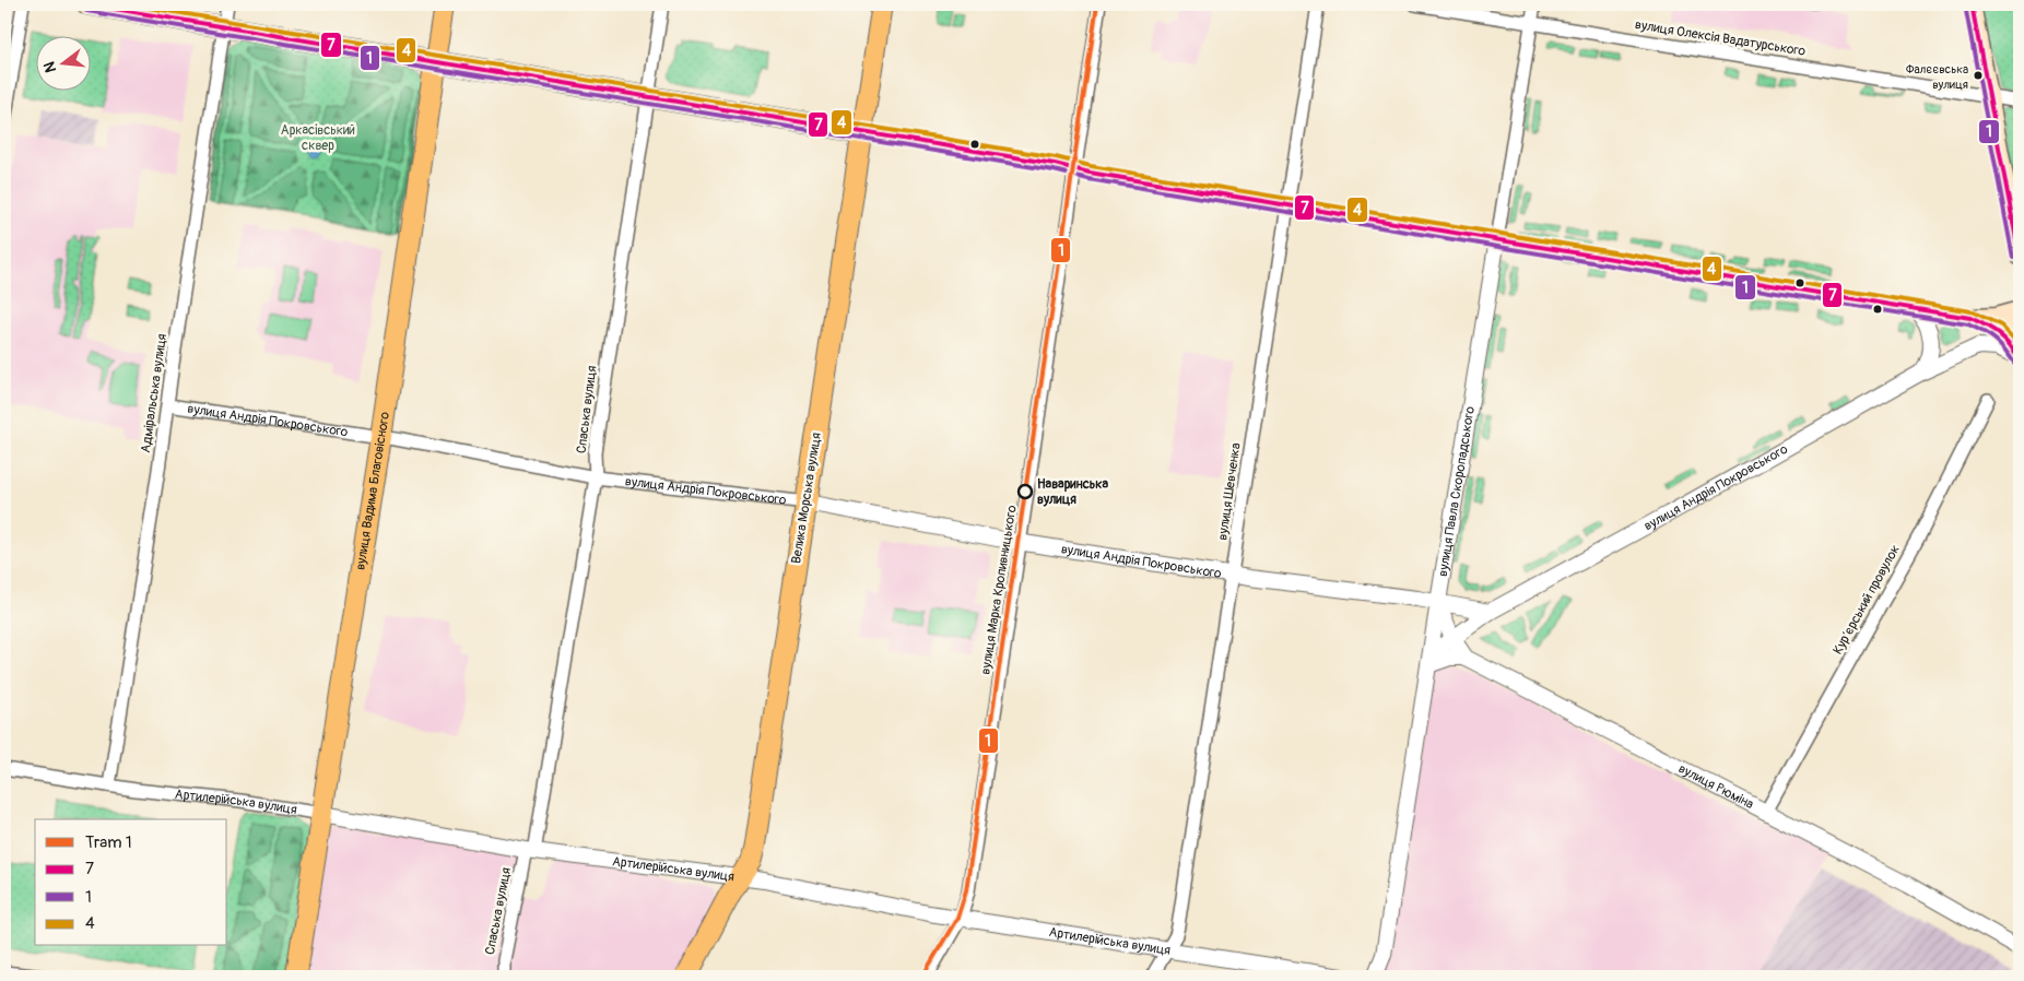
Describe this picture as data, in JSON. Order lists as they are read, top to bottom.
{
  "streets": {
    "highway": ["вулиця Вадима Благовісного", "Велика Морська вулиця"],
    "street": [
      "вулиця Олексія Вадатурського",
      "Адміральська вулиця",
      "Спаська вулиця",
      "вулиця Андрія Покровського",
      "вулиця Шевченка",
      "вулиця Павла Скоропадського",
      "вулиця Марка Кропивницького",
      "Курʼєрський провулок",
      "вулиця Рюміна",
      "Артилерійська вулиця"
    ]
  },
  "crossings": [
    ["вулиця Олексія Вадатурського", "вулиця Павла Скоропадського"],
    ["Адміральська вулиця", "вулиця Андрія Покровського"],
    ["Адміральська вулиця", "Артилерійська вулиця"],
    ["Спаська вулиця", "вулиця Андрія Покровського"],
    ["Спаська вулиця", "Артилерійська вулиця"],
    ["вулиця Андрія Покровського", "вулиця Вадима Благовісного"],
    ["вулиця Андрія Покровського", "вулиця Шевченка"],
    ["вулиця Андрія Покровського", "вулиця Павла Скоропадського"],
    ["вулиця Андрія Покровського", "Велика Морська вулиця"],
    ["вулиця Андрія Покровського", "вулиця Марка Кропивницького"],
    ["вулиця Андрія Покровського", "вулиця Рюміна"],
    ["вулиця Вадима Благовісного", "Артилерійська вулиця"],
    ["вулиця Шевченка", "Артилерійська вулиця"],
    ["вулиця Павла Скоропадського", "вулиця Рюміна"],
    ["Велика Морська вулиця", "Артилерійська вулиця"],
    ["вулиця Марка Кропивницького", "Артилерійська вулиця"],
    ["Курʼєрський провулок", "вулиця Рюміна"]
  ],
  "parks": ["Аркасівський сквер"],
  "places": ["Фалєєвська вулиця", "Наваринська вулиця"],
  "lines": [
    "tram line 1",
    "transit line 7",
    "transit line 4",
    "transit line 1"
  ],
  "legend": [
    "Tram 1",
    "7",
    "1",
    "4"
  ],
  "north": "left"
}
